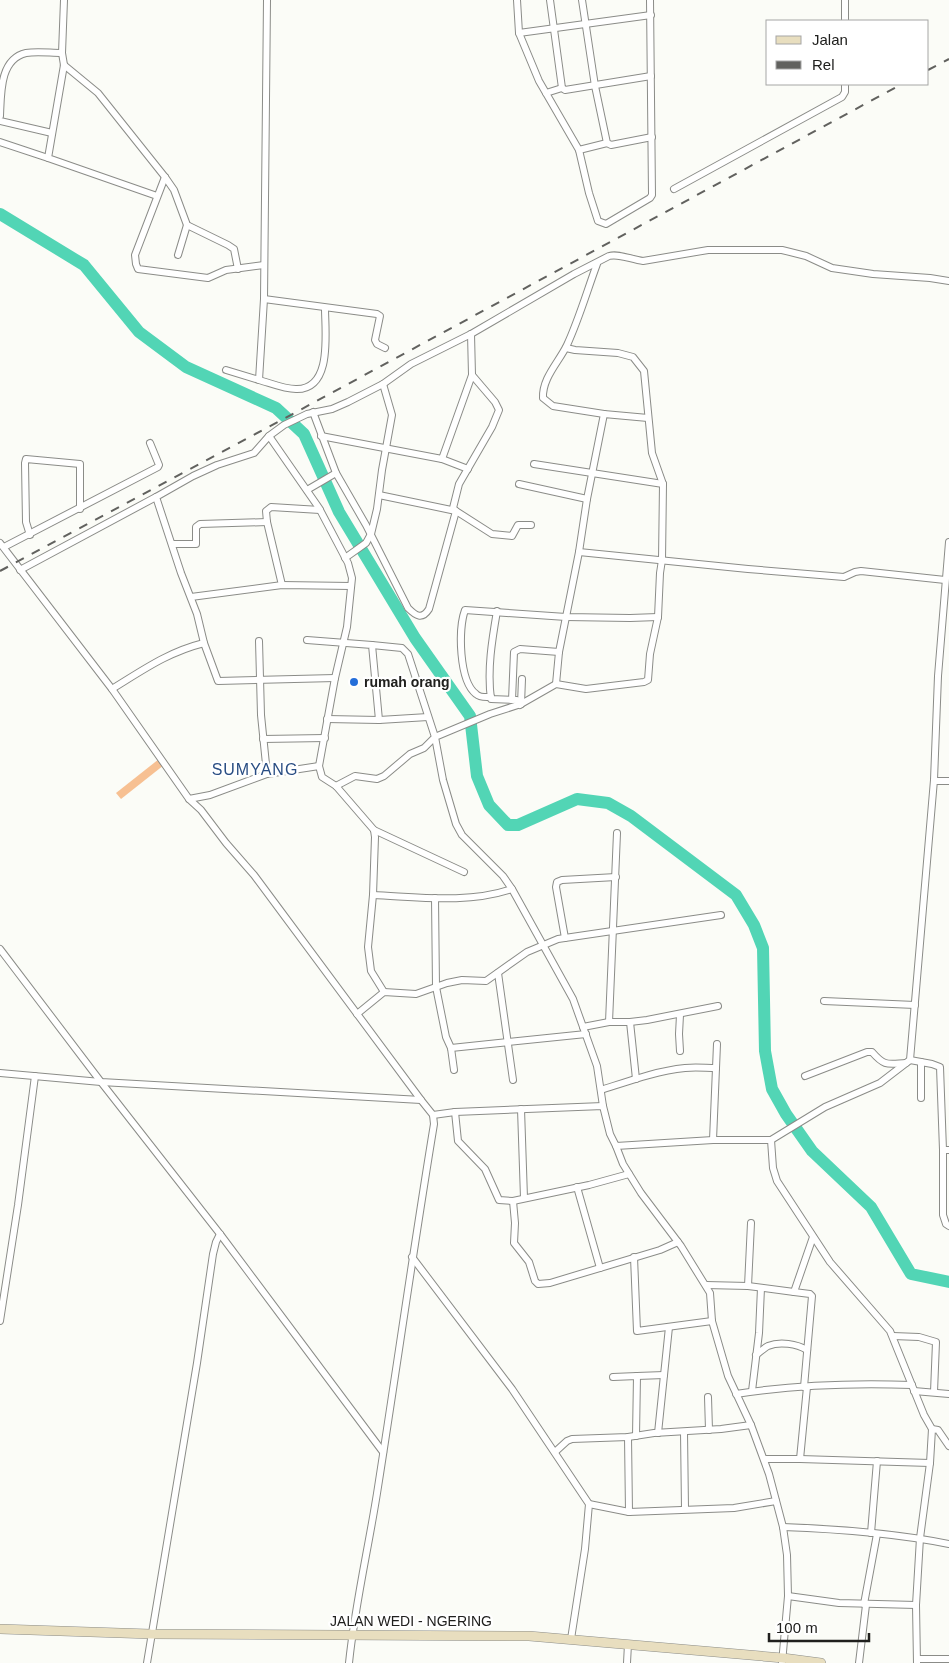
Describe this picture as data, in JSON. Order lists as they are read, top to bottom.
{
  "streets": {
    "main road": ["JALAN WEDI - NGERING"]
  },
  "districts": ["SUMYANG"],
  "places": ["rumah orang"],
  "legend": ["Jalan", "Rel"],
  "scale_bar": "100 m"
}
